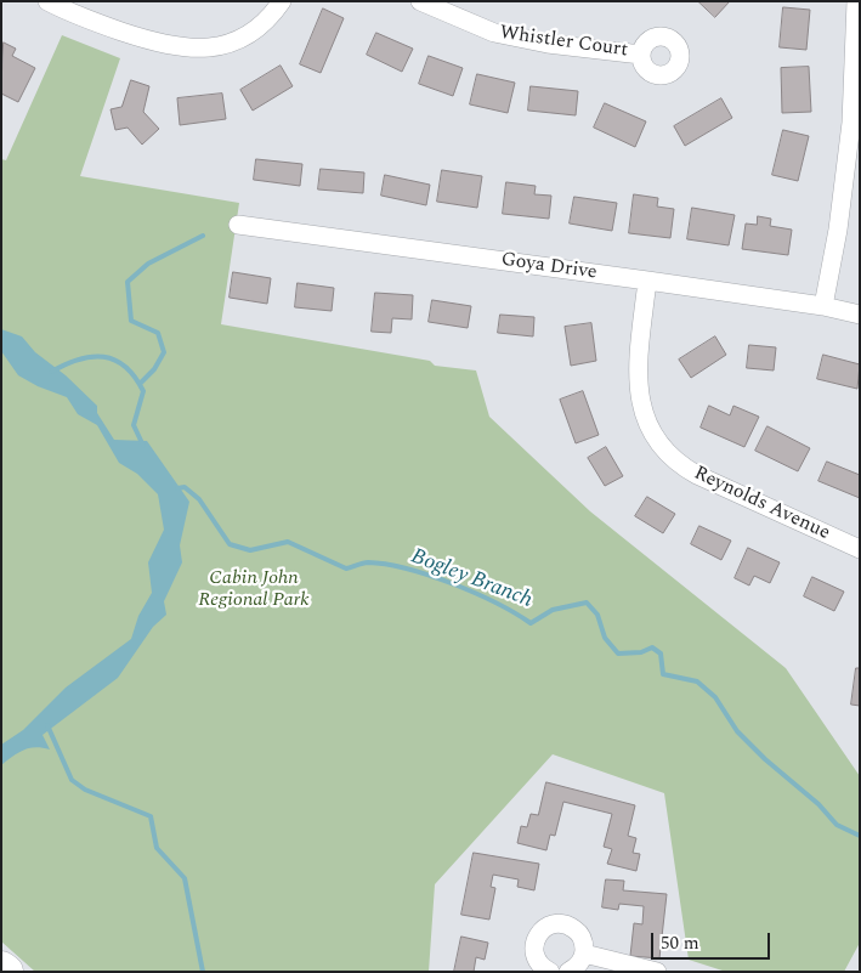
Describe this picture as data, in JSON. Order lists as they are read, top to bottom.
{
  "streets": {
    "street": ["Whistler Court", "Goya Drive", "Reynolds Avenue"]
  },
  "crossings": [
    ["Goya Drive", "Reynolds Avenue"]
  ],
  "water": ["Bogley Branch"],
  "parks": ["Cabin John Regional Park"],
  "scale_bar": "50 m"
}
